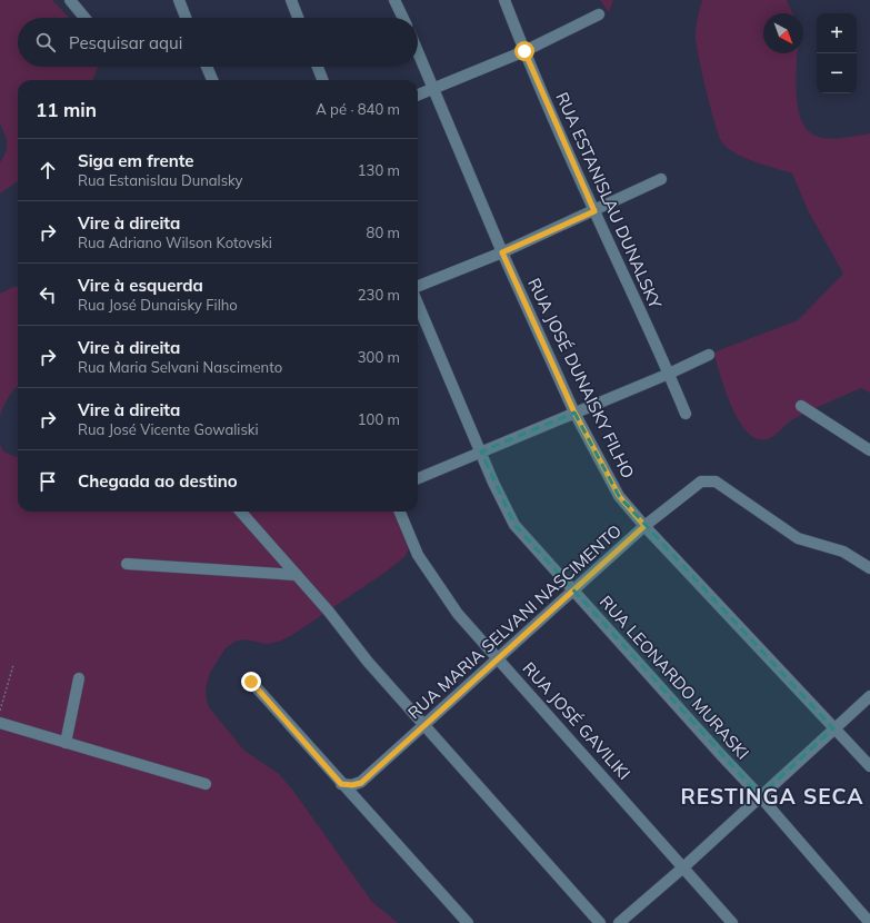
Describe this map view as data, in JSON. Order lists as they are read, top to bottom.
{
  "streets": {
    "street": [
      "RUA ESTANISLAU DUNALSKY",
      "RUA JOSÉ DUNAISKY FILHO",
      "RUA MARIA SELVANI NASCIMENTO",
      "RUA LEONARDO MURASKI",
      "RUA JOSÉ GAVILIKI"
    ]
  },
  "crossings": [
    ["RUA JOSÉ DUNAISKY FILHO", "RUA MARIA SELVANI NASCIMENTO"],
    ["RUA MARIA SELVANI NASCIMENTO", "RUA LEONARDO MURASKI"],
    ["RUA MARIA SELVANI NASCIMENTO", "RUA JOSÉ GAVILIKI"]
  ],
  "districts": ["RESTINGA SECA"],
  "north": "bottom right",
  "page": {
    "map_buttons": ["+", "−"],
    "search": "Pesquisar aqui",
    "heading": ["11 min", "A pé · 840 m"],
    "list": [
      ["Siga em frente", "Rua Estanislau Dunalsky", "130 m"],
      ["Vire à direita", "Rua Adriano Wilson Kotovski", "80 m"],
      ["Vire à esquerda", "Rua José Dunaisky Filho", "230 m"],
      ["Vire à direita", "Rua Maria Selvani Nascimento", "300 m"],
      ["Vire à direita", "Rua José Vicente Gowaliski", "100 m"],
      "Chegada ao destino"
    ]
  }
}
